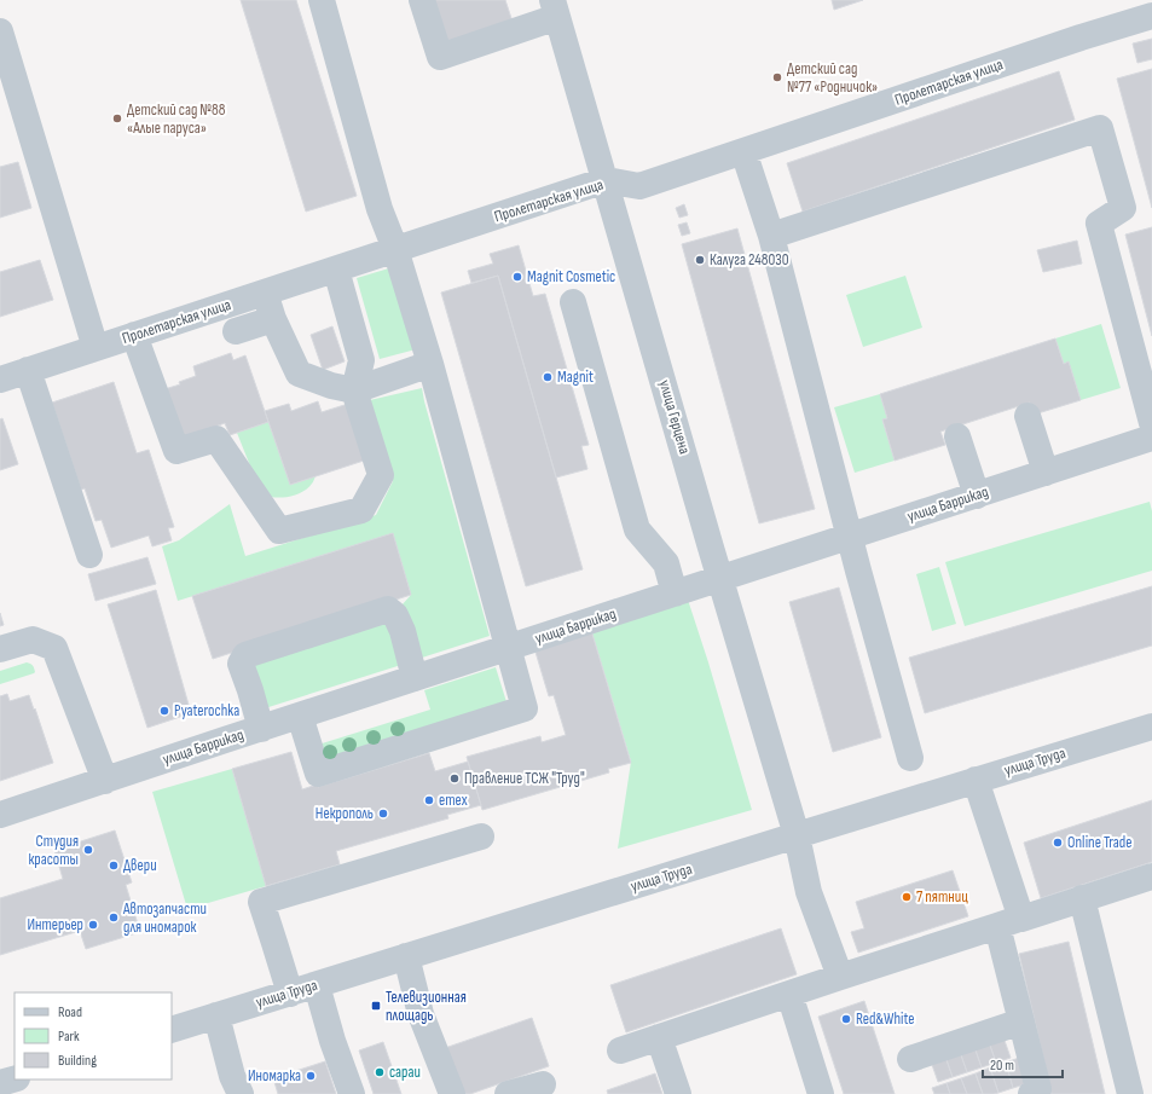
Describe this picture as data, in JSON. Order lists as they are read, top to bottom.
{
  "streets": {
    "street": [
      "Пролетарская улица",
      "улица Герцена",
      "улица Баррикад",
      "улица Труда"
    ]
  },
  "crossings": [
    ["Пролетарская улица", "улица Герцена"],
    ["улица Герцена", "улица Баррикад"],
    ["улица Герцена", "улица Труда"]
  ],
  "places": {
    "other": [
      "Детский сад №77 «Родничок»",
      "Детский сад №88 «Алые паруса»",
      "Калуга 248030",
      "Magnit Cosmetic",
      "Magnit",
      "Pyaterochka",
      "Правление ТСЖ \"Труд\"",
      "emex",
      "Некрополь",
      "Online Trade",
      "Студия красоты",
      "Двери",
      "7 пятниц",
      "Автозапчасти для иномарок",
      "Интерьер",
      "Red&White",
      "сараи",
      "Иномарка"
    ],
    "transit": ["Телевизионная площадь"]
  },
  "legend": ["Road", "Park", "Building"],
  "scale_bar": "20 m"
}
